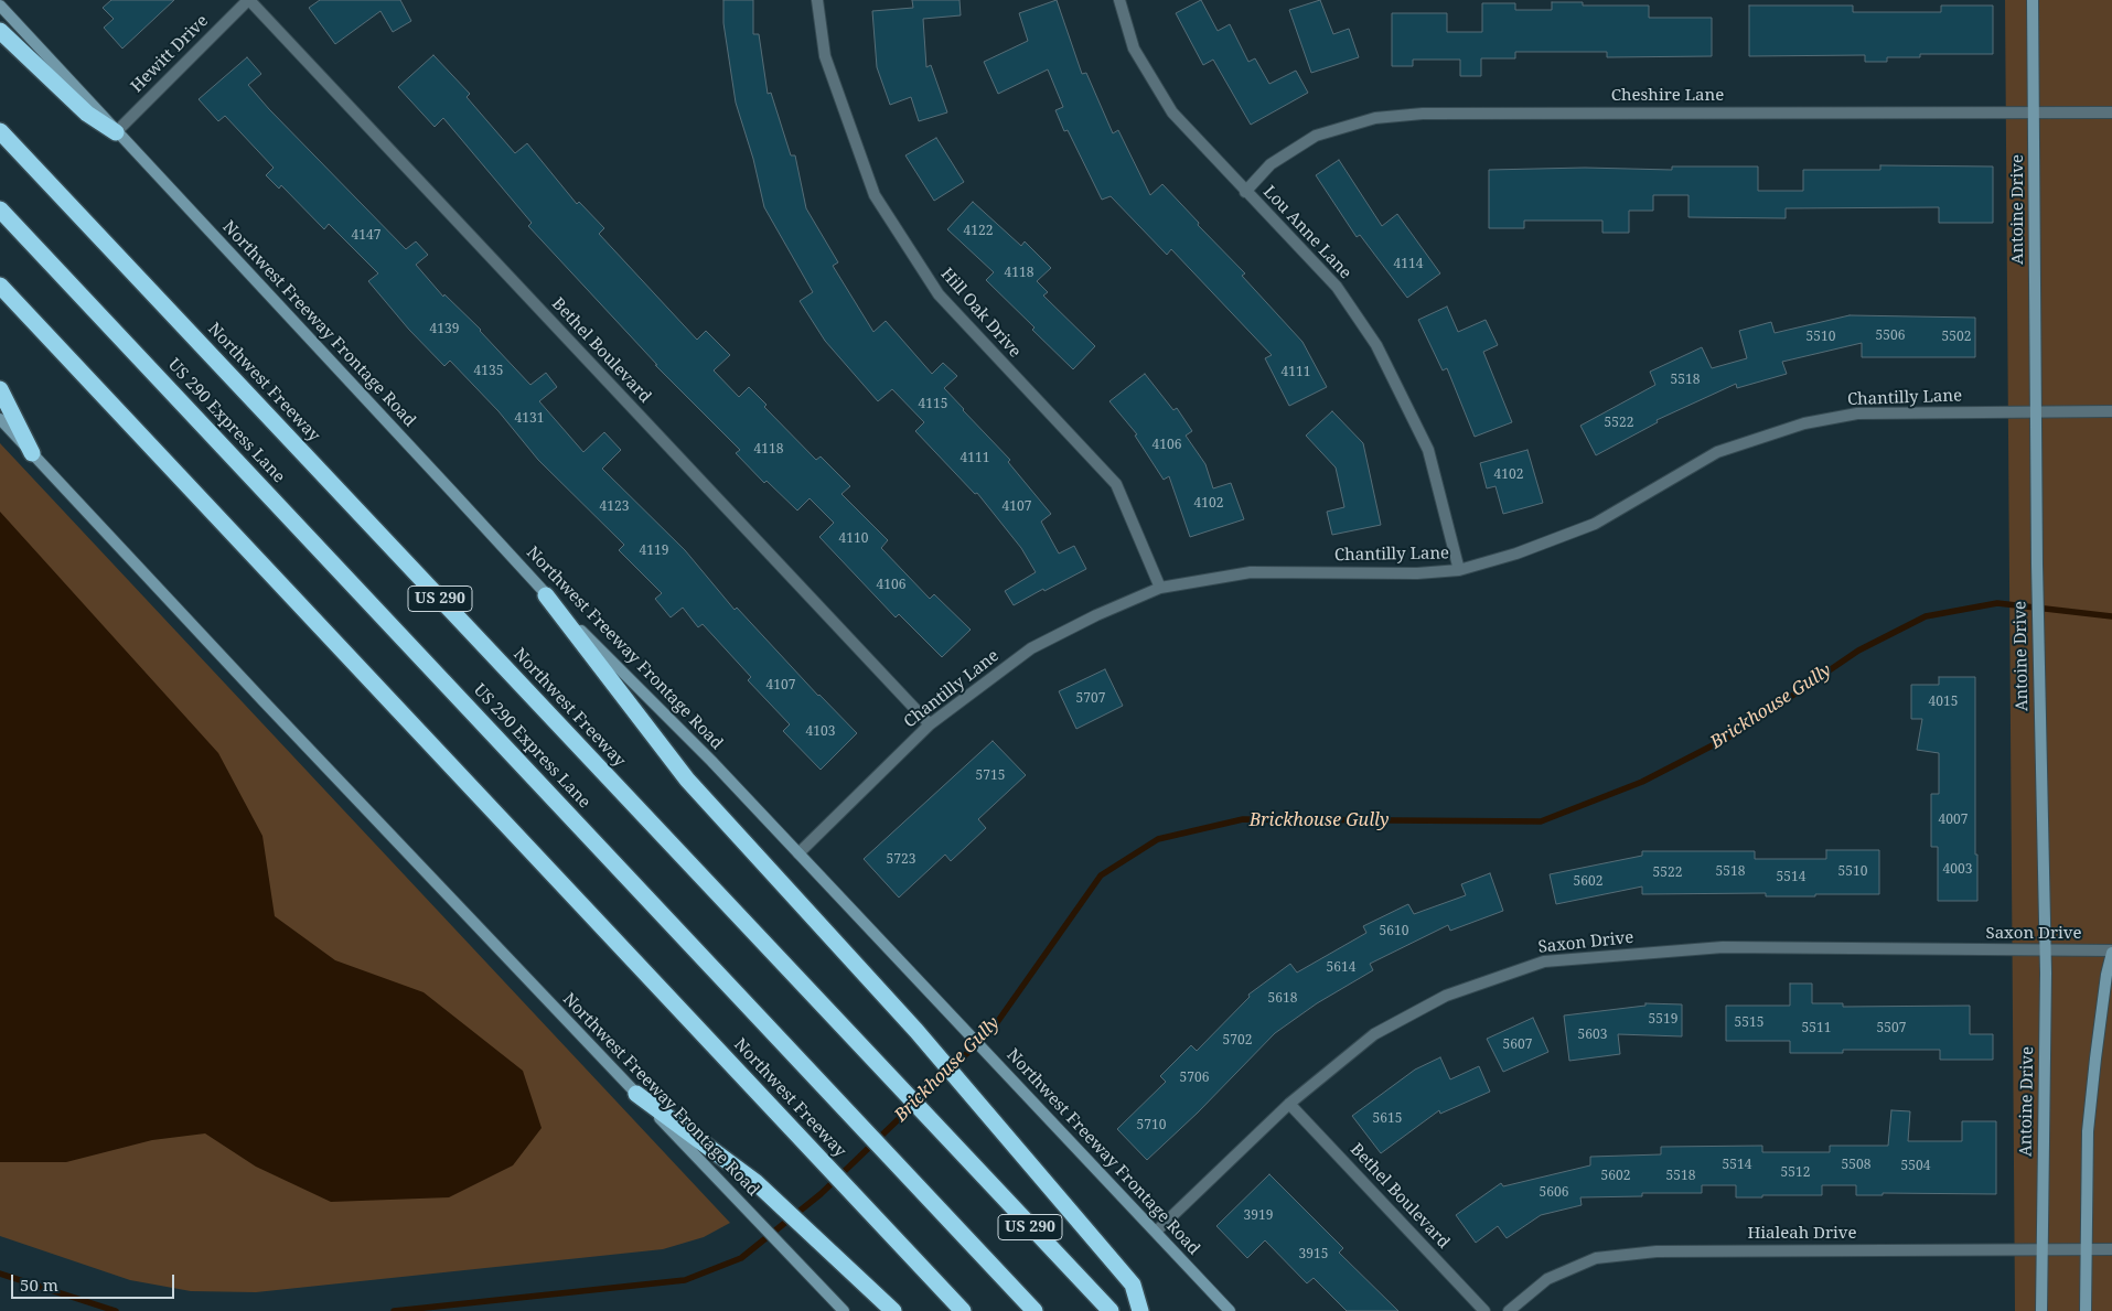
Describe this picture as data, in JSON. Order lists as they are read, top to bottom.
{
  "streets": {
    "highway": ["Northwest Freeway", "US 290 Express Lane", "US 290"],
    "main road": ["Antoine Drive", "Northwest Freeway Frontage Road"],
    "street": [
      "Hewitt Drive",
      "Cheshire Lane",
      "Lou Anne Lane",
      "Hill Oak Drive",
      "Bethel Boulevard",
      "Chantilly Lane",
      "Saxon Drive",
      "Hialeah Drive"
    ]
  },
  "crossings": [
    ["Hewitt Drive", "Northwest Freeway Frontage Road"],
    ["Hewitt Drive", "Bethel Boulevard"],
    ["Cheshire Lane", "Antoine Drive"],
    ["Cheshire Lane", "Lou Anne Lane"],
    ["Antoine Drive", "Chantilly Lane"],
    ["Antoine Drive", "Saxon Drive"],
    ["Antoine Drive", "Hialeah Drive"],
    ["Lou Anne Lane", "Chantilly Lane"],
    ["Hill Oak Drive", "Chantilly Lane"],
    ["Northwest Freeway Frontage Road", "Chantilly Lane"],
    ["Northwest Freeway Frontage Road", "Saxon Drive"],
    ["Bethel Boulevard", "Chantilly Lane"],
    ["Bethel Boulevard", "Saxon Drive"]
  ],
  "water": ["Brickhouse Gully"],
  "house_numbers": [
    "4122",
    "4147",
    "4114",
    "4118",
    "4139",
    "5506",
    "5510",
    "5502",
    "4135",
    "4111",
    "5518",
    "4115",
    "4131",
    "5522",
    "4106",
    "4118",
    "4111",
    "4102",
    "4102",
    "4123",
    "4107",
    "4110",
    "4119",
    "4106",
    "4107",
    "5707",
    "4015",
    "4103",
    "5715",
    "4007",
    "5723",
    "4003",
    "5518",
    "5510",
    "5522",
    "5514",
    "5602",
    "5610",
    "5614",
    "5618",
    "5519",
    "5515",
    "5511",
    "5507",
    "5603",
    "5702",
    "5607",
    "5706",
    "5615",
    "5710",
    "5514",
    "5508",
    "5504",
    "5512",
    "5602",
    "5518",
    "5606",
    "3919",
    "3915"
  ],
  "scale_bar": "50 m"
}
